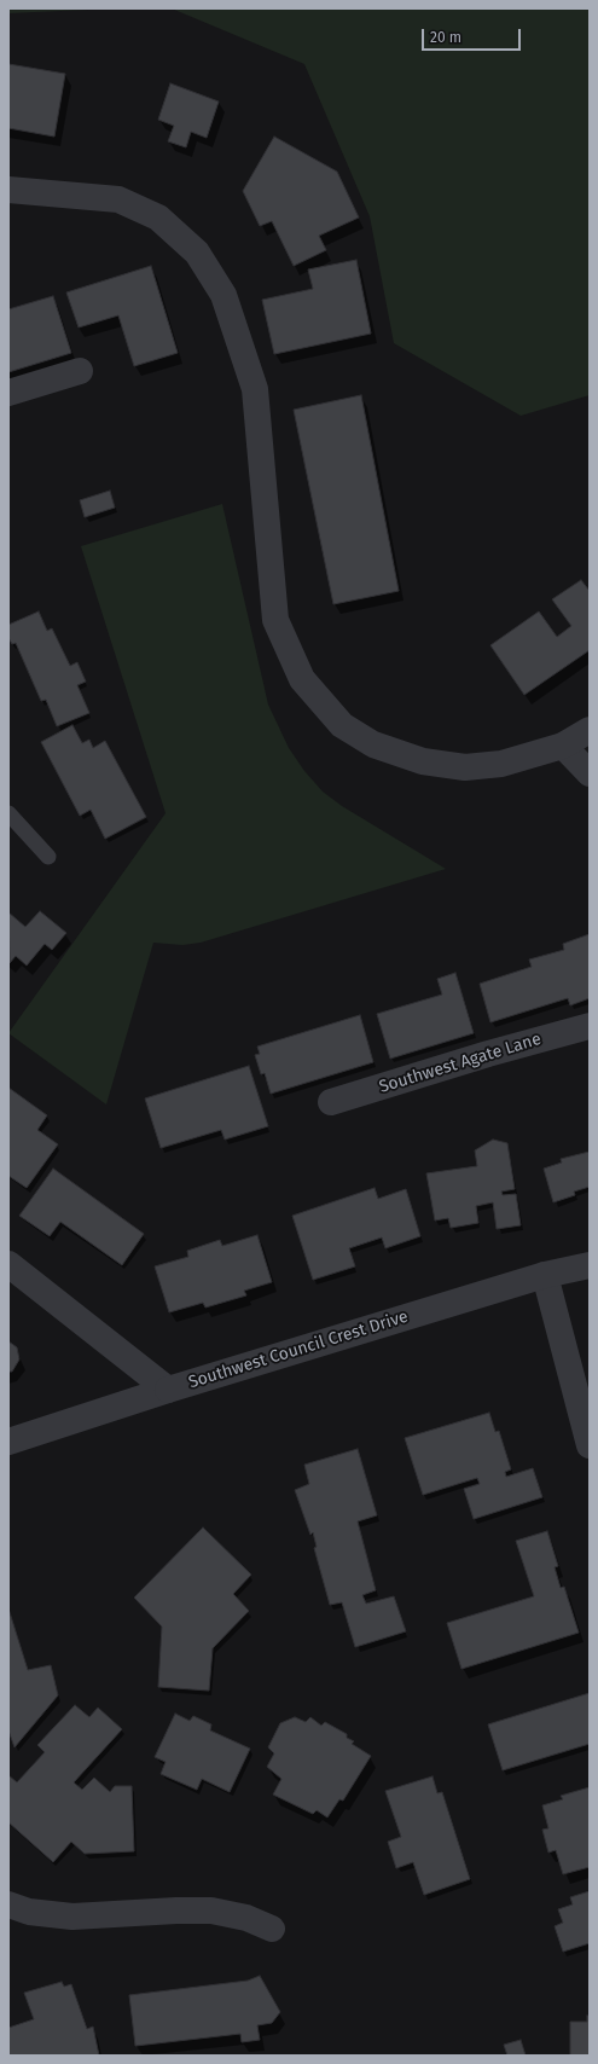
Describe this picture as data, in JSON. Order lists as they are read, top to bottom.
{
  "streets": {
    "street": ["Southwest Agate Lane", "Southwest Council Crest Drive"]
  },
  "scale_bar": "20 m"
}
